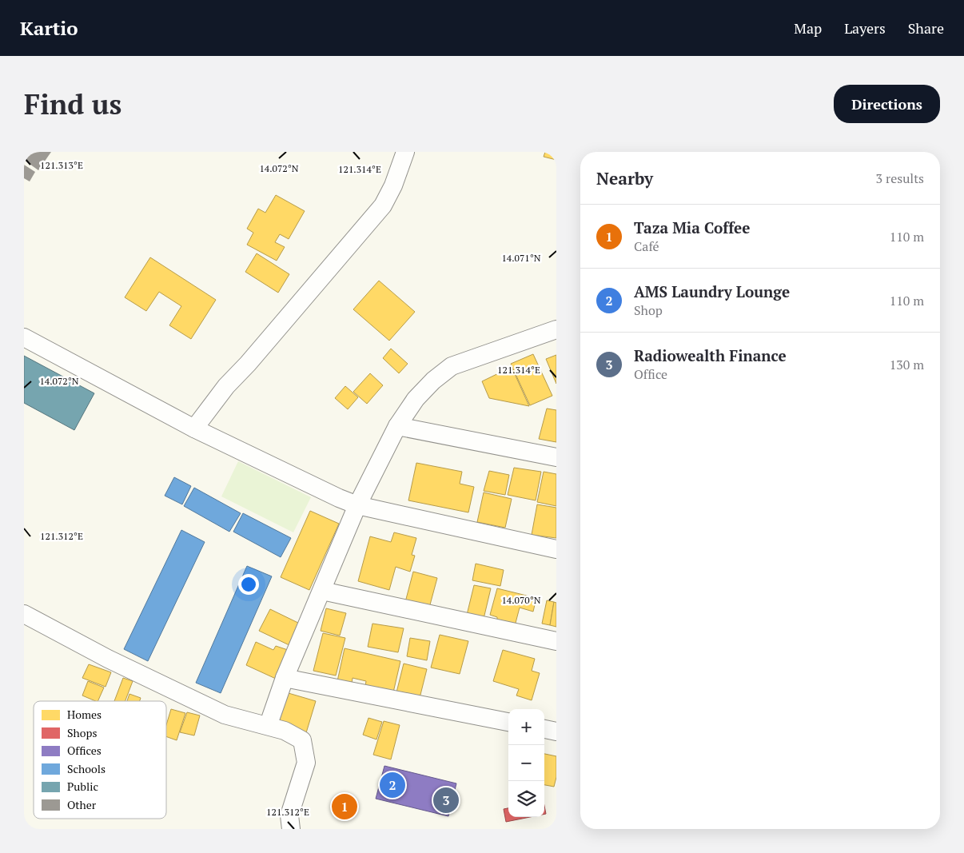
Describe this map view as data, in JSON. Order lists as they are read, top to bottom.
{
  "legend": [
    "Homes",
    "Shops",
    "Offices",
    "Schools",
    "Public",
    "Other"
  ],
  "page": {
    "header": "Kartio",
    "nav": ["Map", "Layers", "Share"],
    "buttons": "Directions",
    "title": "Find us",
    "heading": ["Nearby", "3 results"],
    "list": [
      {
        "mark": "1",
        "name": "Taza Mia Coffee",
        "note": "Café",
        "value": "110 m"
      },
      {
        "mark": "2",
        "name": "AMS Laundry Lounge",
        "note": "Shop",
        "value": "110 m"
      },
      {
        "mark": "3",
        "name": "Radiowealth Finance",
        "note": "Office",
        "value": "130 m"
      }
    ],
    "map_buttons": ["+", "−"],
    "pins": ["2", "3", "1"]
  },
  "coordinates": [
    "121.313°E",
    "14.072°N",
    "121.314°E",
    "14.071°N",
    "121.312°E",
    "14.070°N"
  ]
}
